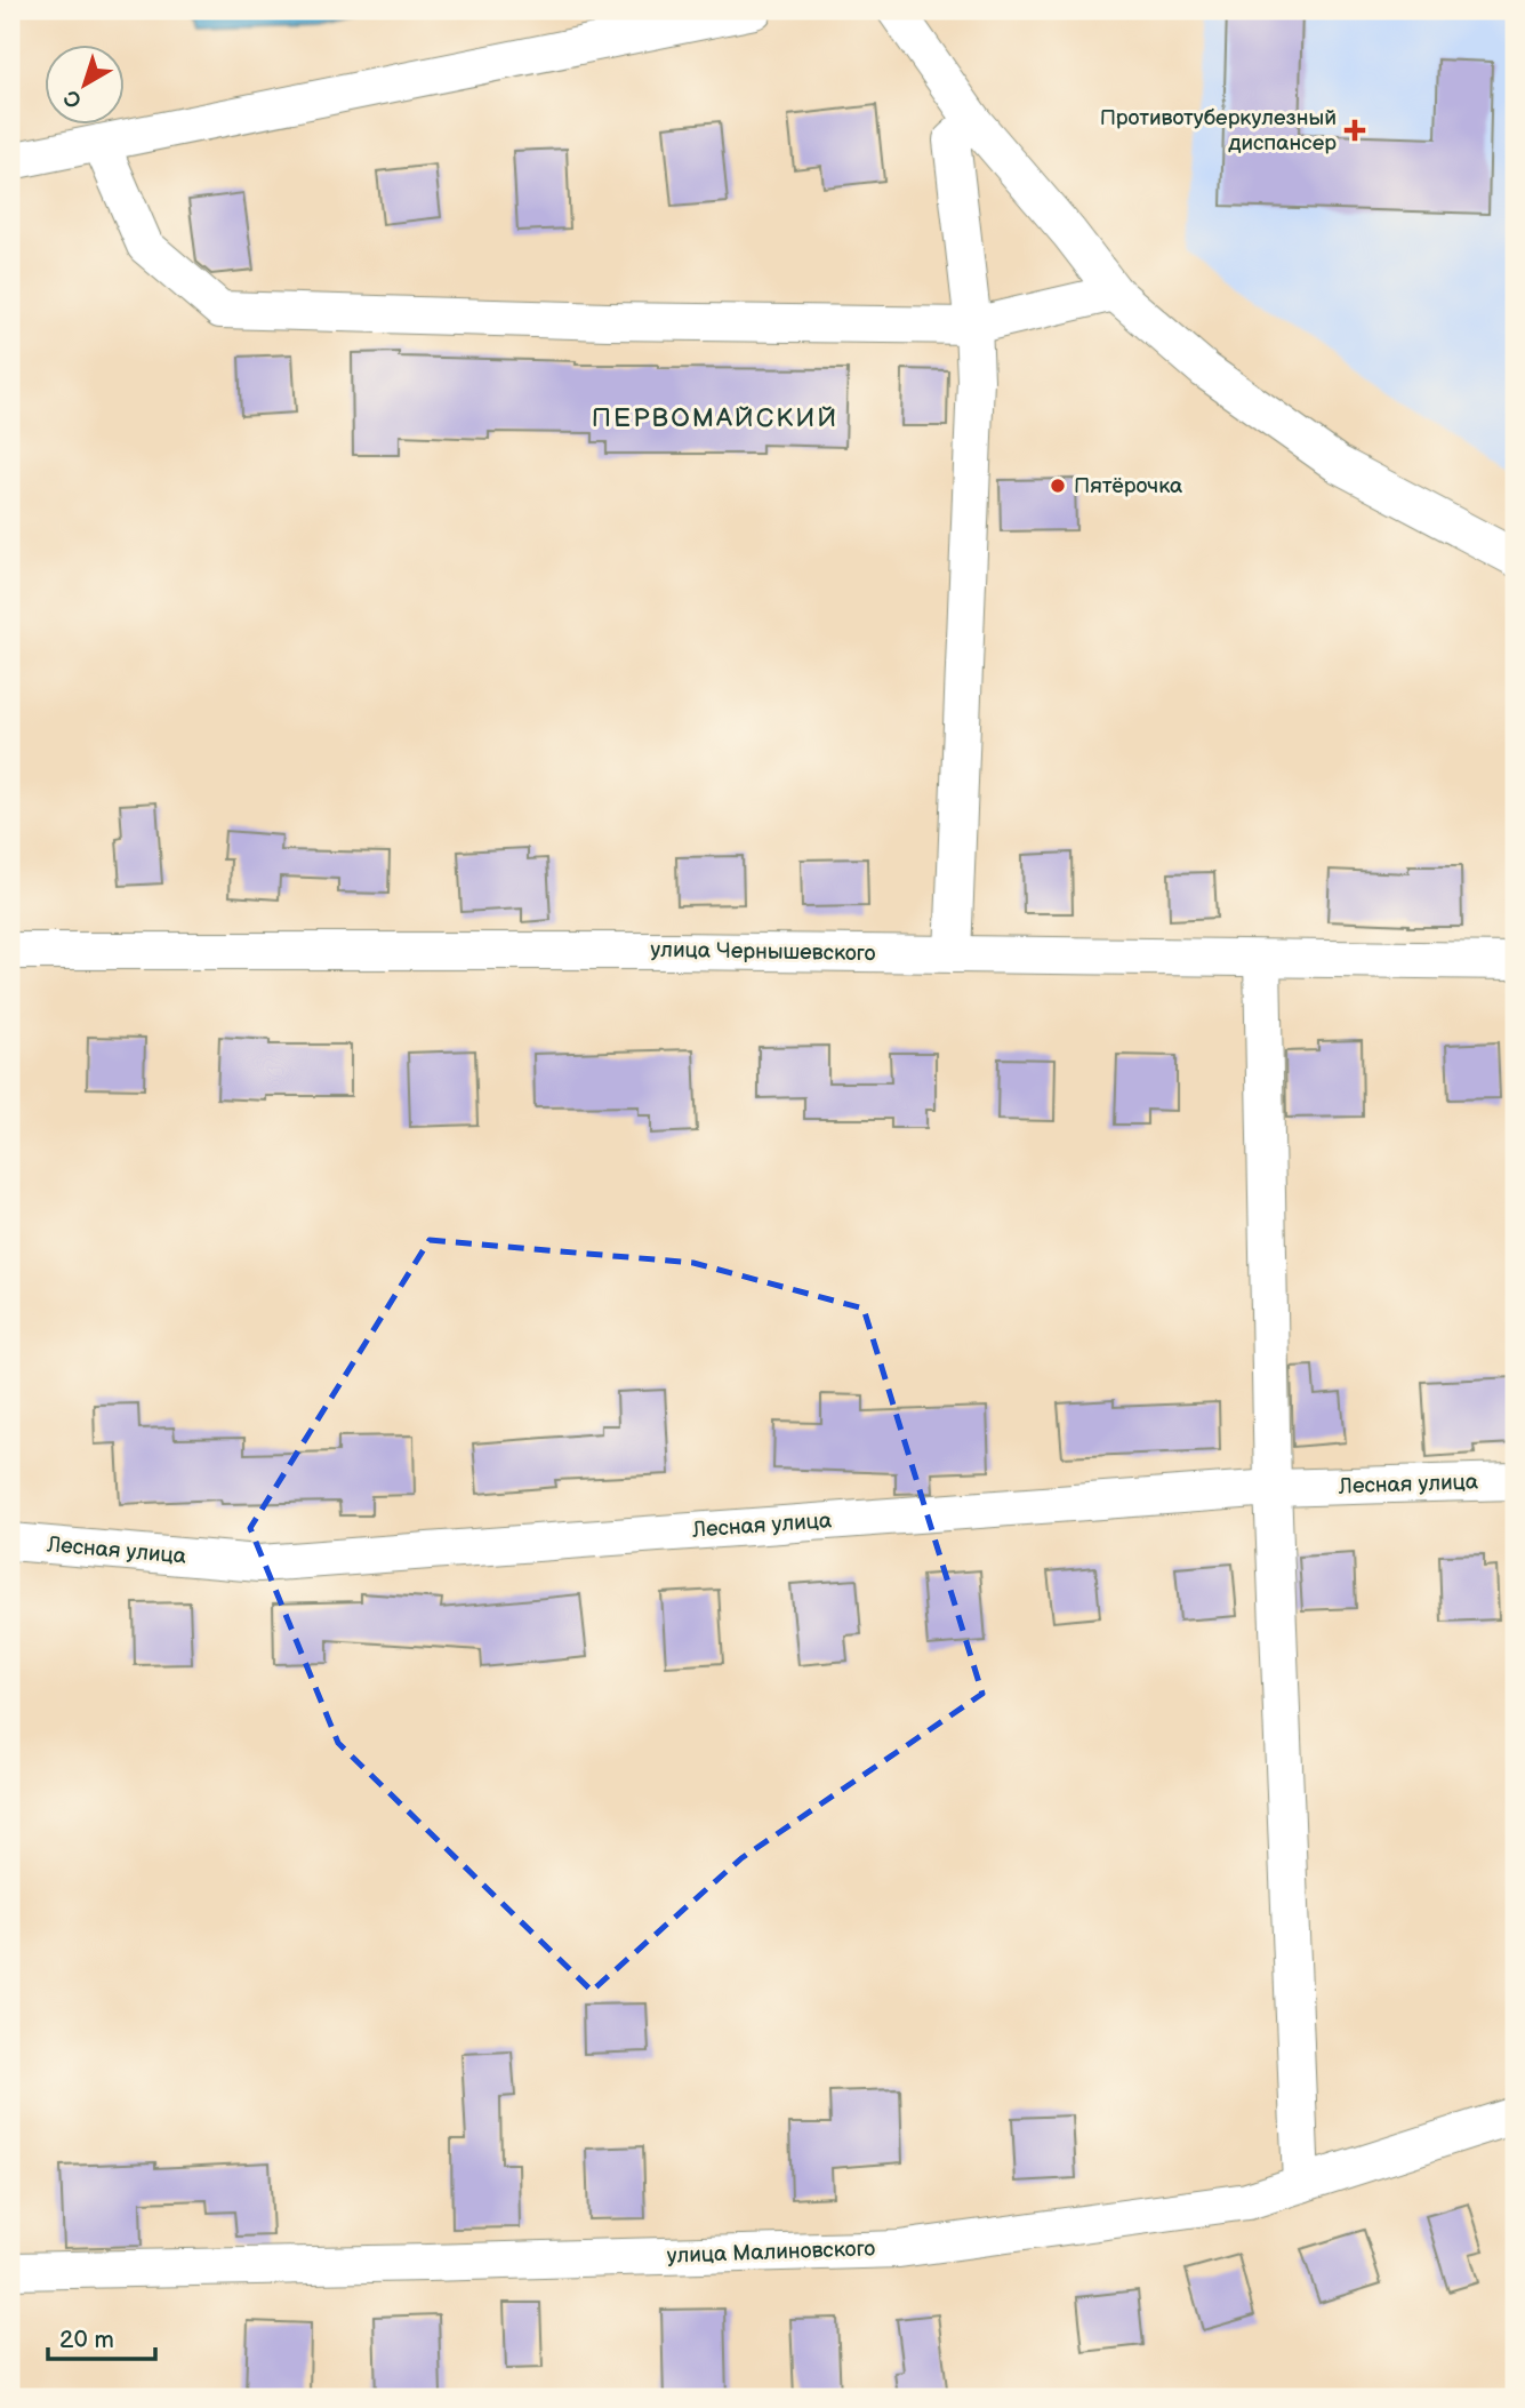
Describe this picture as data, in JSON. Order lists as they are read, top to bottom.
{
  "streets": {
    "street": ["улица Чернышевского", "Лесная улица", "улица Малиновского"]
  },
  "districts": ["ПЕРВОМАЙСКИЙ"],
  "places": {
    "health": ["Противотуберкулезный диспансер"],
    "other": ["Пятёрочка"]
  },
  "scale_bar": "20 m",
  "north": "bottom left"
}
